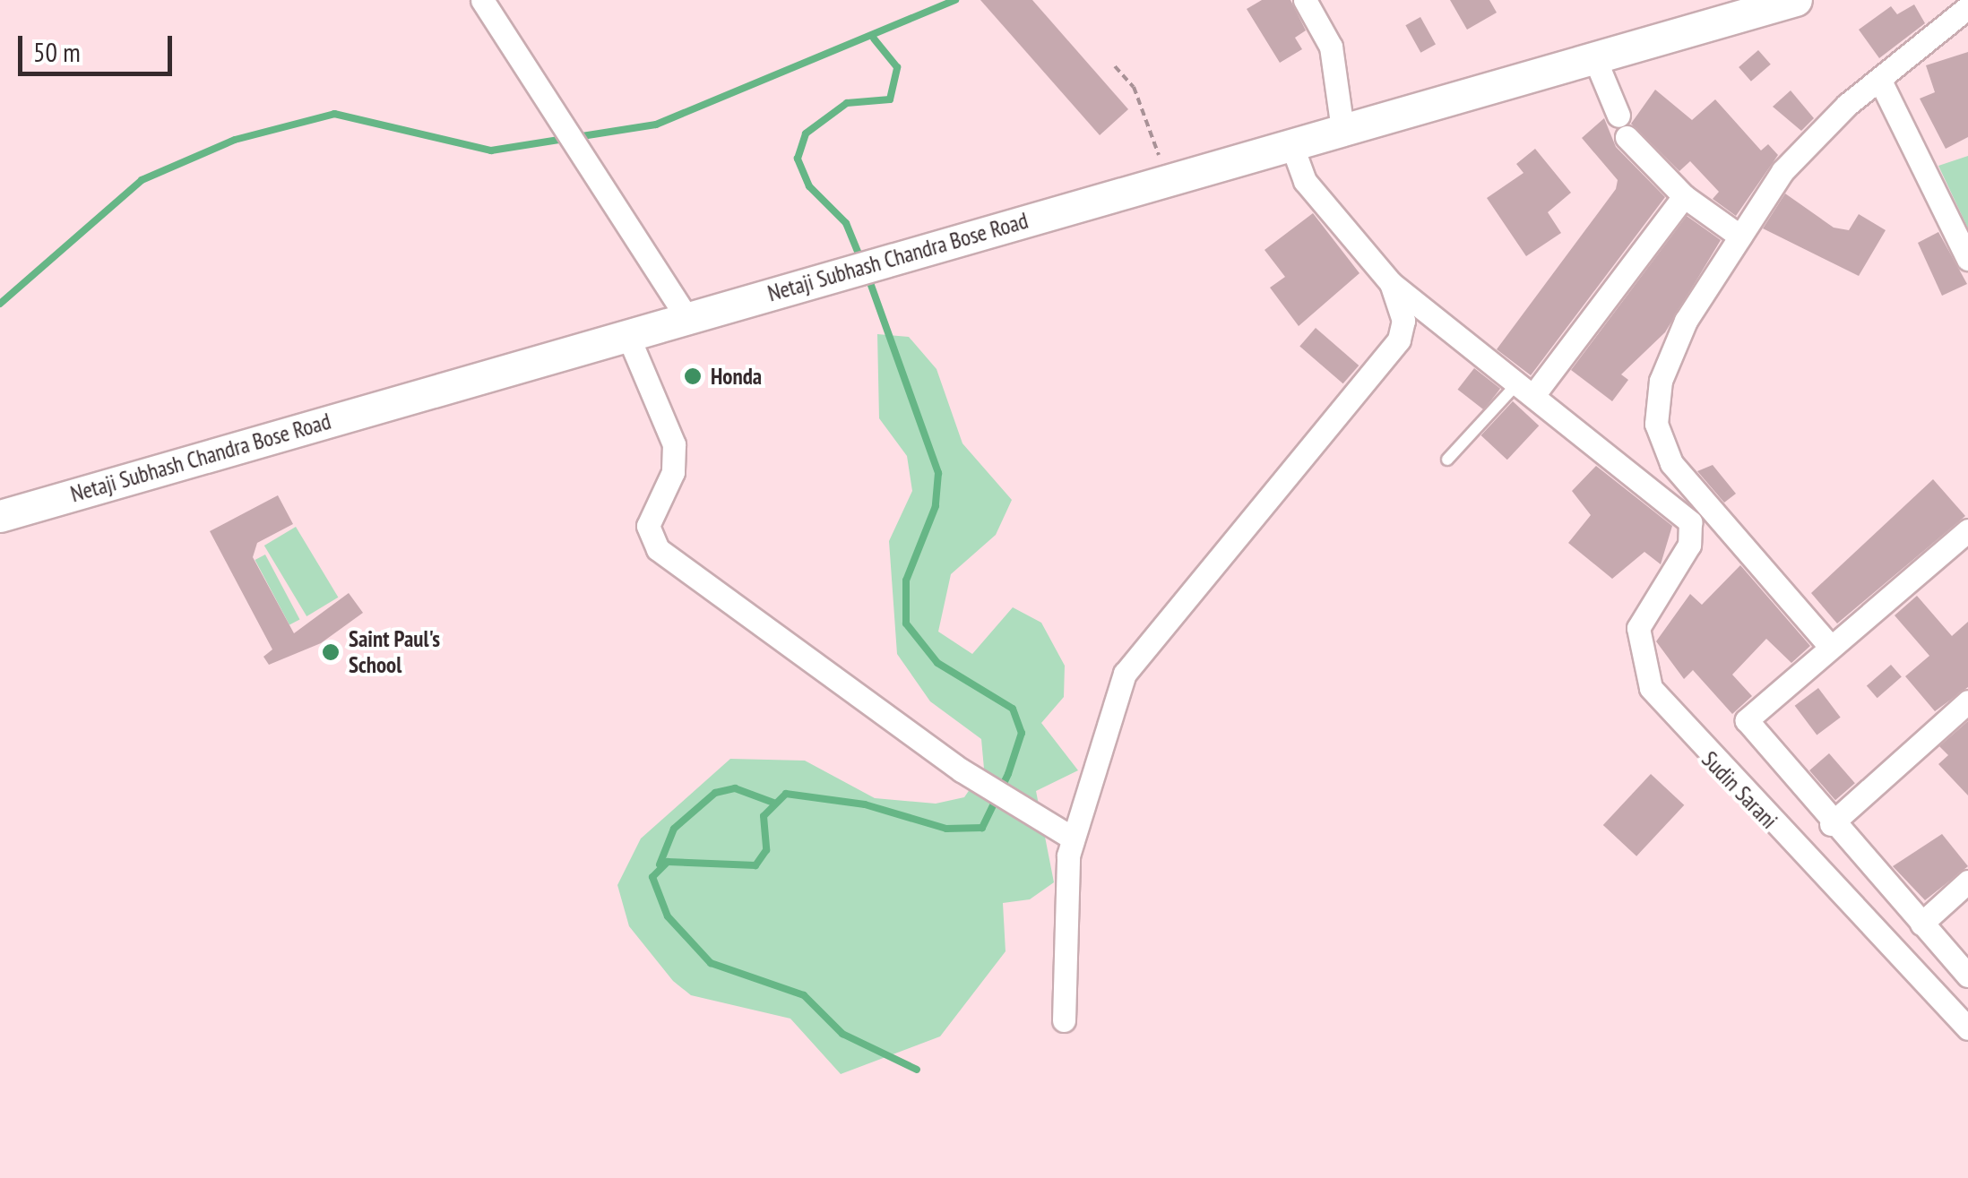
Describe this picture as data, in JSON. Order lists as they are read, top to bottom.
{
  "streets": {
    "street": ["Netaji Subhash Chandra Bose Road", "Sudin Sarani"]
  },
  "places": ["Honda", "Saint Paul's School"],
  "scale_bar": "50 m"
}
